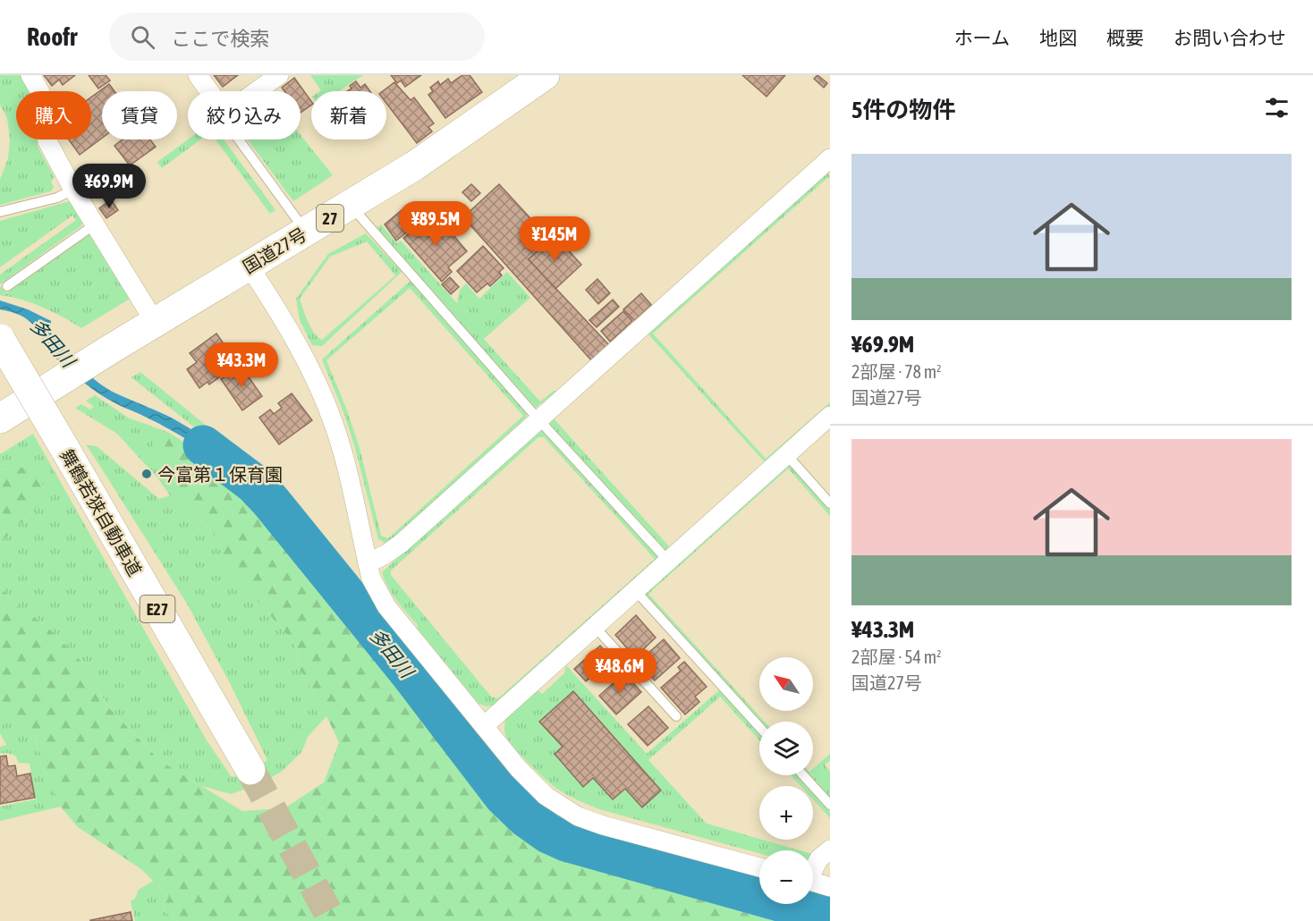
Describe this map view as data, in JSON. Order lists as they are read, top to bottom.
{
  "streets": {
    "highway": [
      "27",
      "国道27号",
      "舞鶴若狭自動車道",
      "E27"
    ]
  },
  "water": ["多田川"],
  "places": ["今富第１保育園"],
  "north": "top left",
  "page": {
    "header": "Roofr",
    "search": "ここで検索",
    "nav": [
      "ホーム",
      "地図",
      "概要",
      "お問い合わせ"
    ],
    "heading": "5件の物件",
    "chip": [
      "購入",
      "賃貸",
      "絞り込み",
      "新着"
    ],
    "list": [
      {
        "name": "¥69.9M",
        "note": "2部屋 · 78 m² · 国道27号"
      },
      {
        "name": "¥43.3M",
        "note": "2部屋 · 54 m² · 国道27号"
      }
    ],
    "price": [
      "¥69.9M",
      "¥89.5M",
      "¥145M",
      "¥43.3M",
      "¥48.6M"
    ],
    "map_buttons": ["+", "−"]
  }
}
